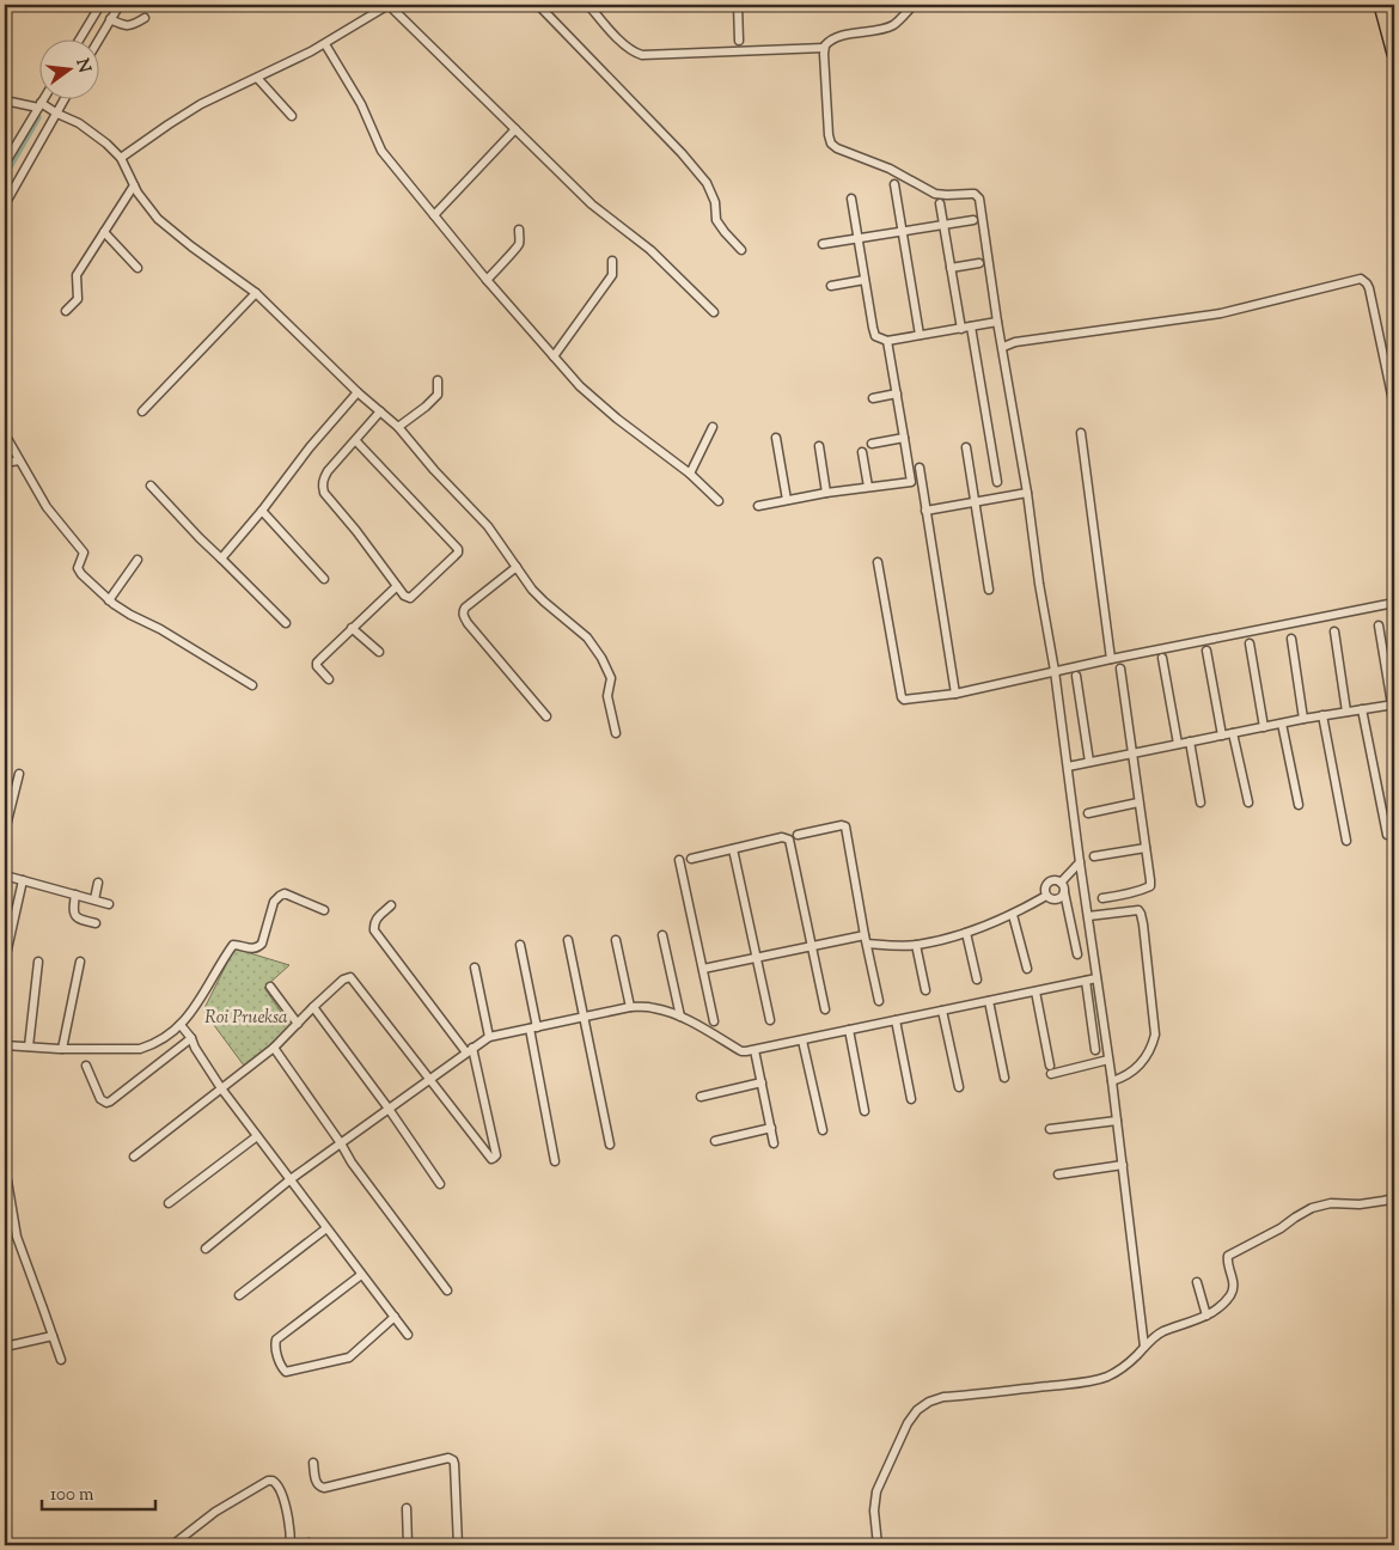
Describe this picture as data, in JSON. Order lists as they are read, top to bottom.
{
  "parks": ["Roi Prueksa"],
  "scale_bar": "100 m",
  "north": "right"
}
